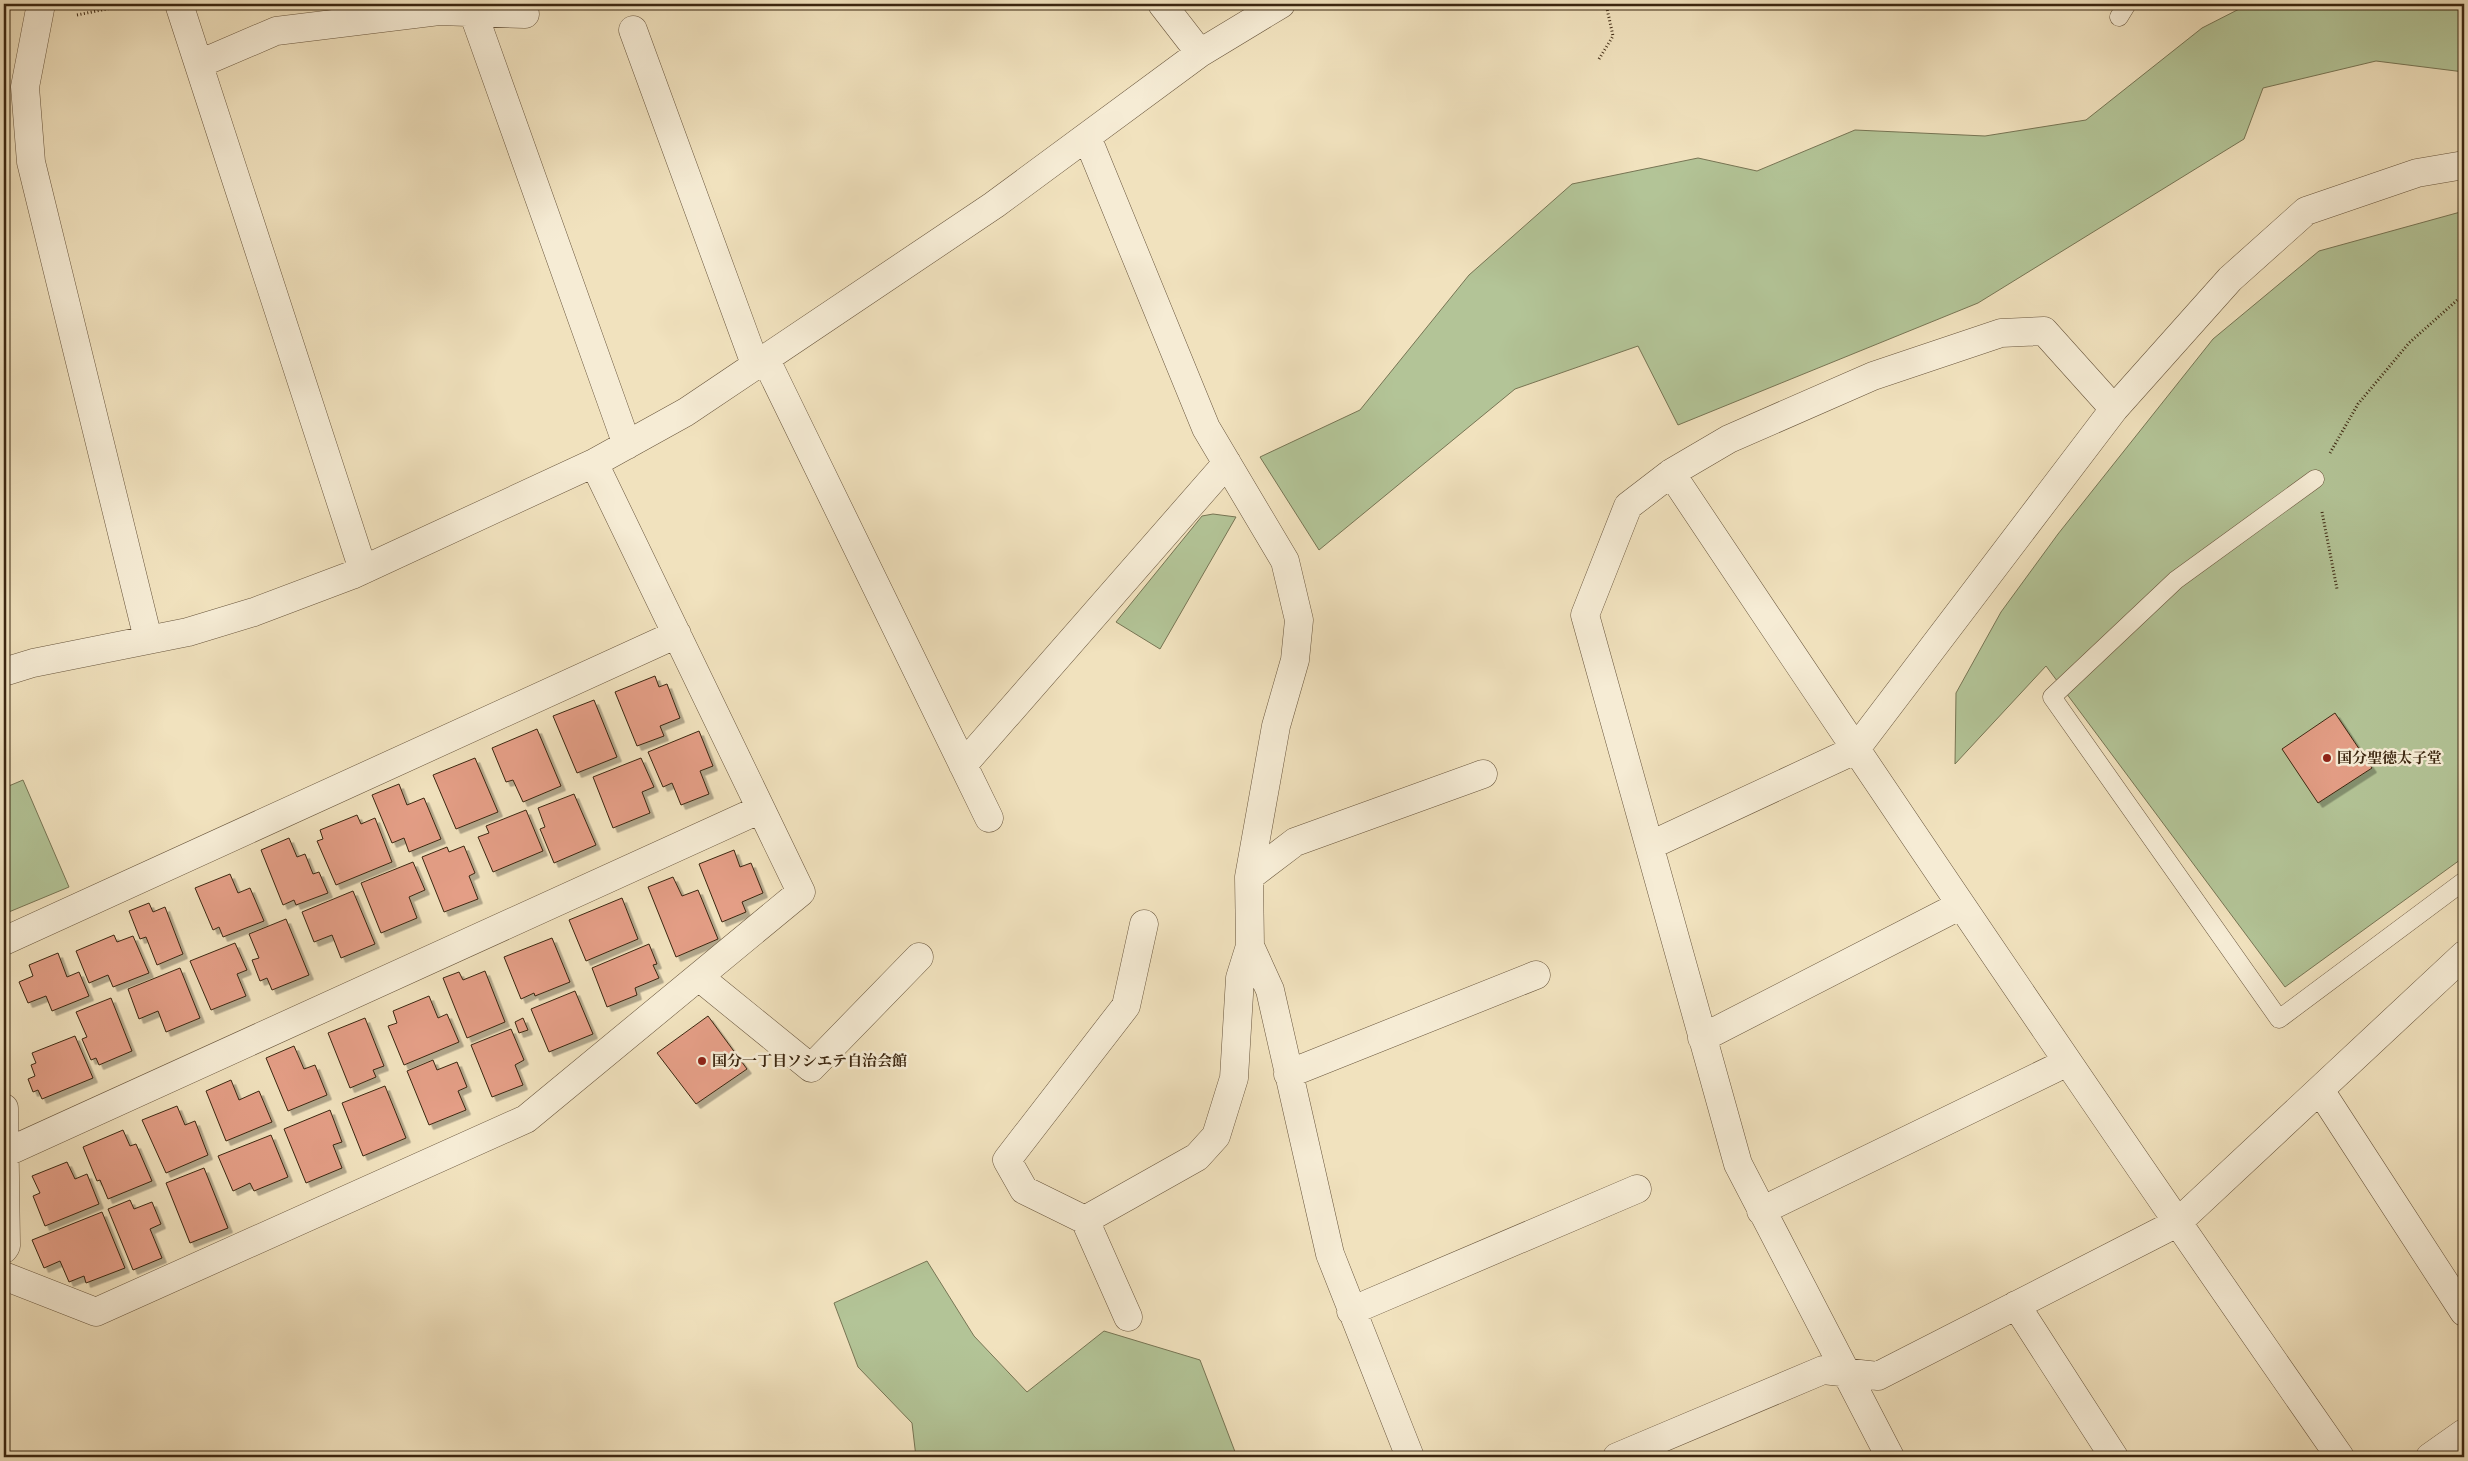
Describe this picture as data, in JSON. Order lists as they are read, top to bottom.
{
  "places": ["国分聖徳太子堂", "国分一丁目ソシエテ自治会館"]
}
